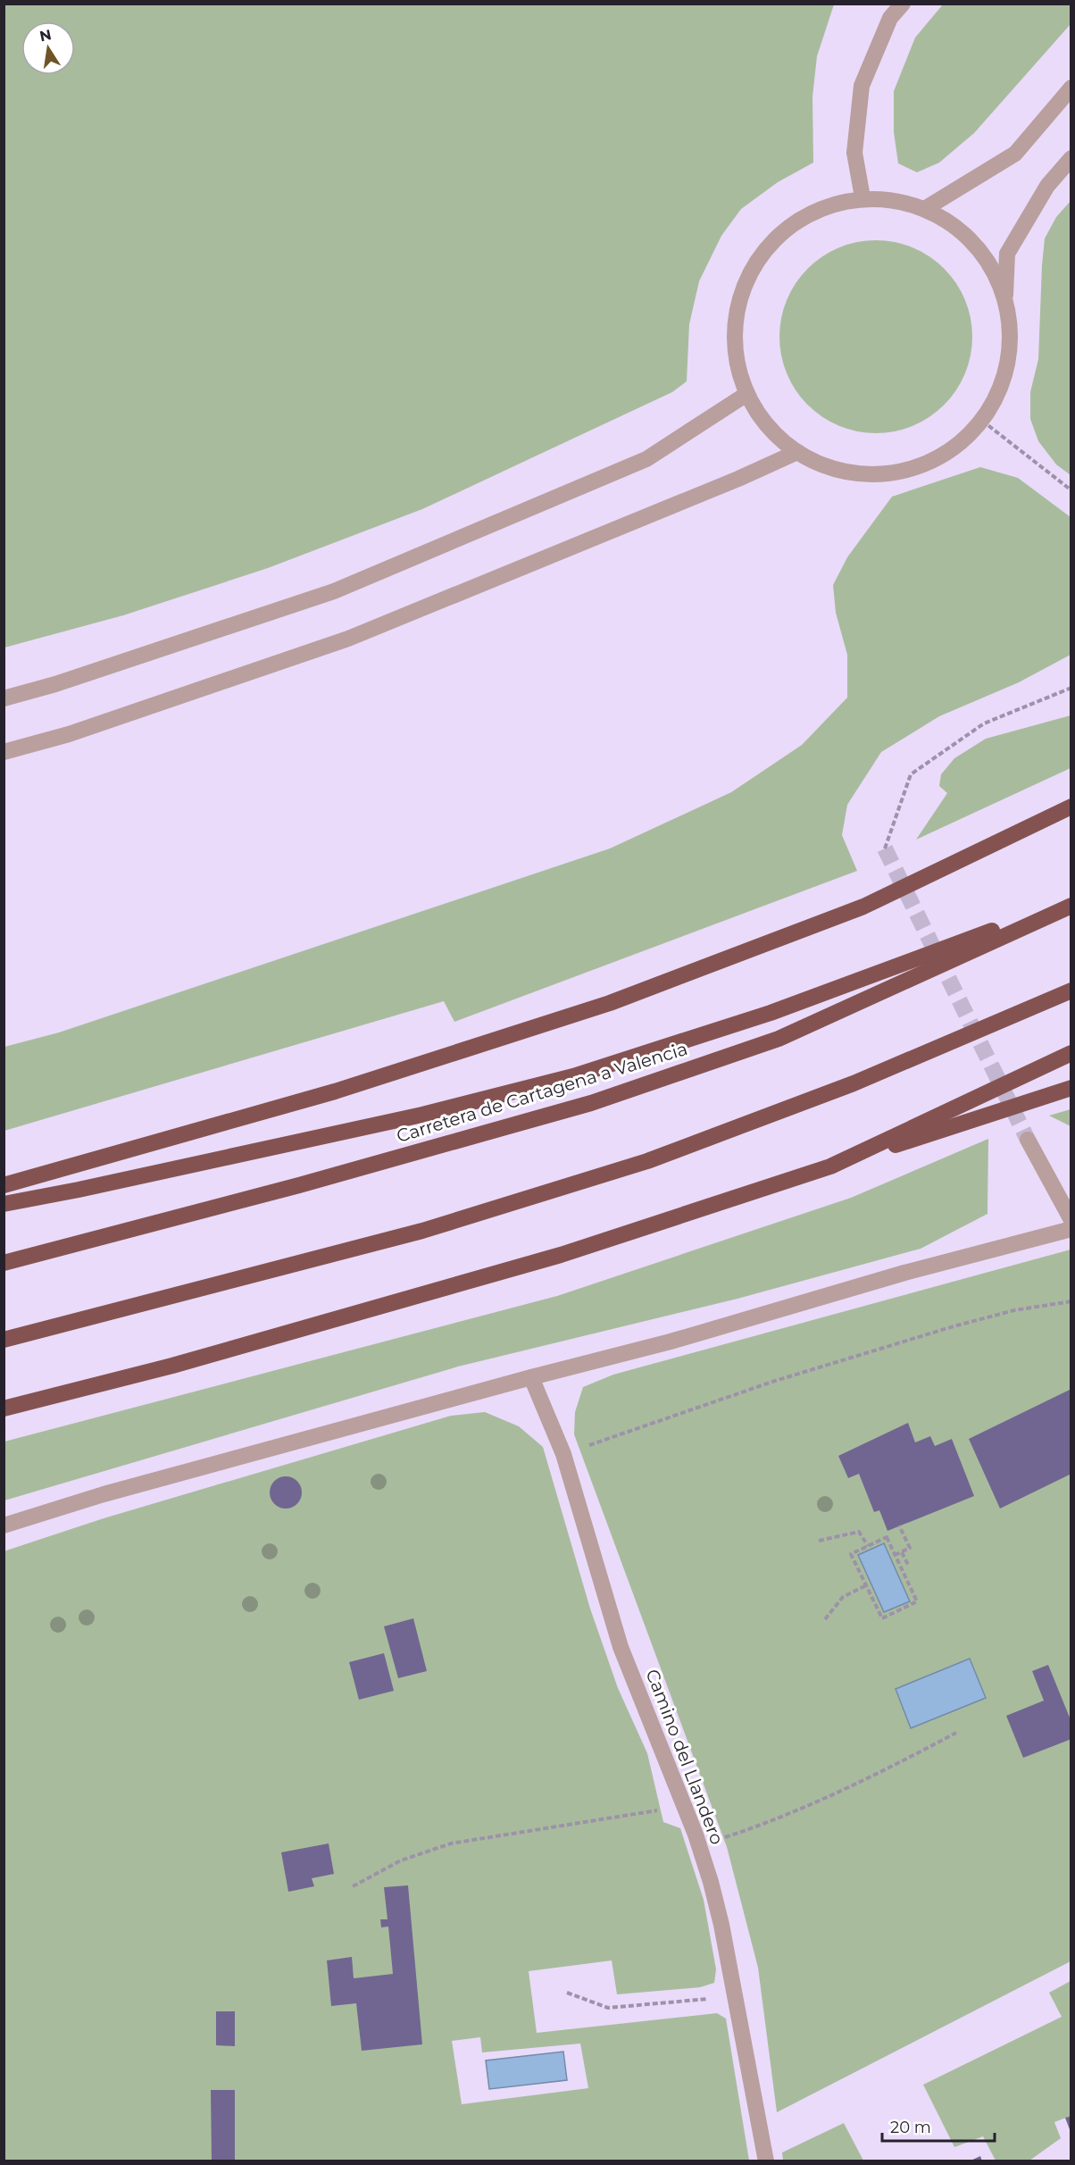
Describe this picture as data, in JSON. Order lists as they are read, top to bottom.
{
  "streets": {
    "highway": ["Carretera de Cartagena a Valencia"],
    "street": ["Camino del Llandero"]
  },
  "scale_bar": "20 m",
  "north": "top"
}
